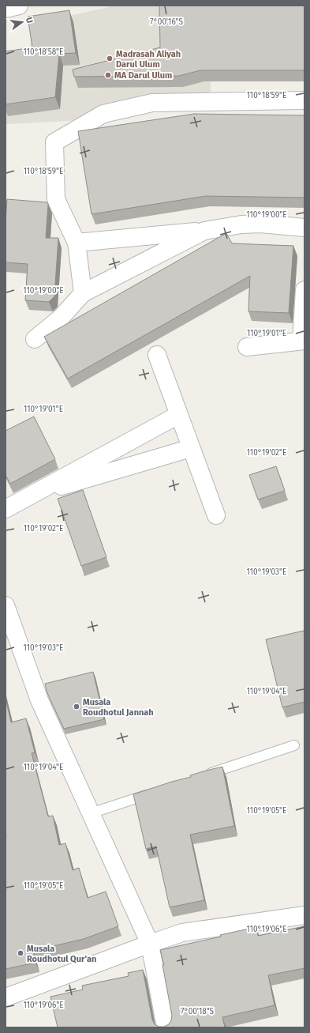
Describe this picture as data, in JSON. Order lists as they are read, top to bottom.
{
  "places": [
    "Madrasah Aliyah Darul Ulum",
    "MA Darul Ulum",
    "Musala Roudhotul Jannah",
    "Musala Roudhotul Qur'an"
  ],
  "north": "right",
  "coordinates": [
    "7°00'16\"S",
    "110°18'58\"E",
    "110°18'59\"E",
    "110°19'00\"E",
    "110°19'01\"E",
    "110°19'02\"E",
    "110°19'03\"E",
    "110°19'04\"E",
    "110°19'05\"E",
    "110°19'06\"E",
    "7°00'18\"S"
  ]
}
